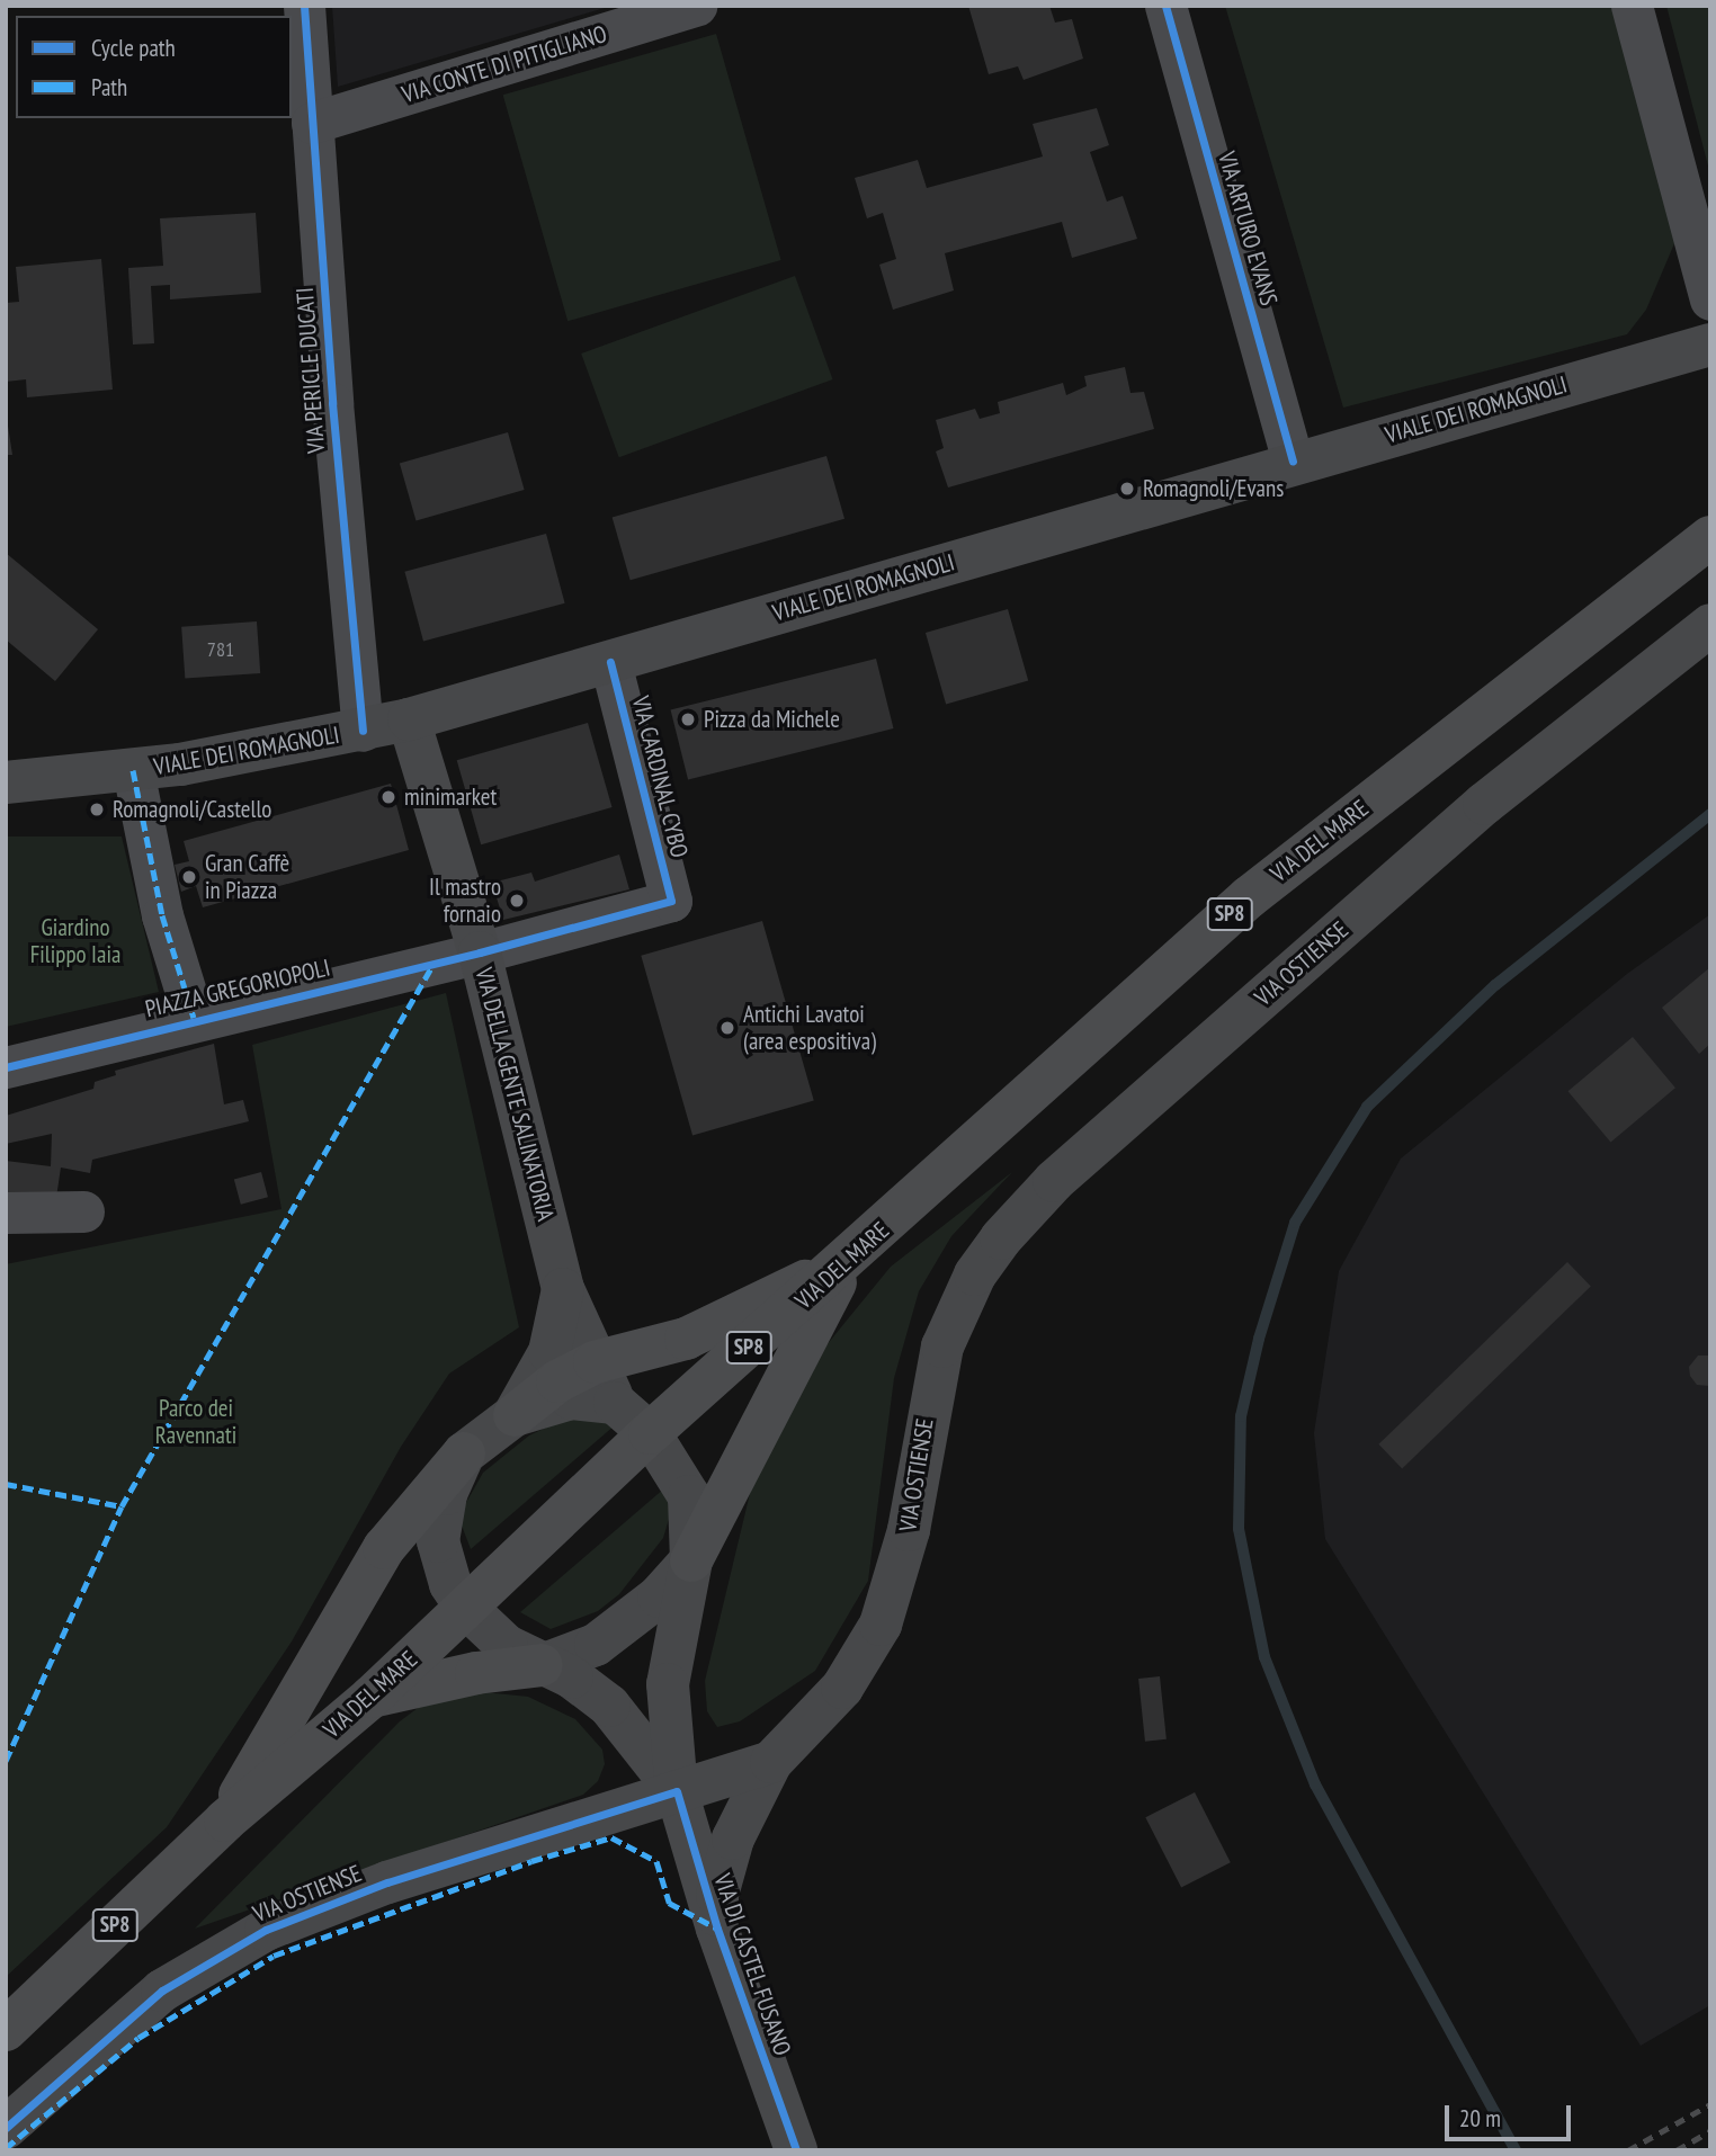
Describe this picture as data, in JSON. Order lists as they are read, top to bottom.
{
  "streets": {
    "main road": [
      "VIALE DEI ROMAGNOLI",
      "VIA DEL MARE",
      "SP8",
      "VIA OSTIENSE",
      "VIA DELLA GENTE SALINATORIA",
      "VIA DI CASTEL FUSANO"
    ],
    "street": [
      "VIA CONTE DI PITIGLIANO",
      "VIA ARTURO EVANS",
      "VIA PERICLE DUCATI",
      "VIA CARDINAL CYBO",
      "PIAZZA GREGORIOPOLI"
    ]
  },
  "crossings": [
    ["VIA CONTE DI PITIGLIANO", "VIA PERICLE DUCATI"],
    ["VIA ARTURO EVANS", "VIALE DEI ROMAGNOLI"],
    ["VIA PERICLE DUCATI", "VIALE DEI ROMAGNOLI"],
    ["VIALE DEI ROMAGNOLI", "VIA CARDINAL CYBO"],
    ["VIALE DEI ROMAGNOLI", "PIAZZA GREGORIOPOLI"],
    ["VIALE DEI ROMAGNOLI", "VIA DELLA GENTE SALINATORIA"],
    ["VIA CARDINAL CYBO", "PIAZZA GREGORIOPOLI"],
    ["VIA OSTIENSE", "VIA DI CASTEL FUSANO"],
    ["PIAZZA GREGORIOPOLI", "VIA DELLA GENTE SALINATORIA"]
  ],
  "parks": ["Giardino Filippo Iaia", "Parco dei Ravennati"],
  "places": [
    "Romagnoli/Evans",
    "Pizza da Michele",
    "minimarket",
    "Romagnoli/Castello",
    "Gran Caffè in Piazza",
    "Il mastro fornaio",
    "Antichi Lavatoi (area espositiva)"
  ],
  "house_numbers": ["781"],
  "legend": ["Cycle path", "Path"],
  "scale_bar": "20 m"
}
